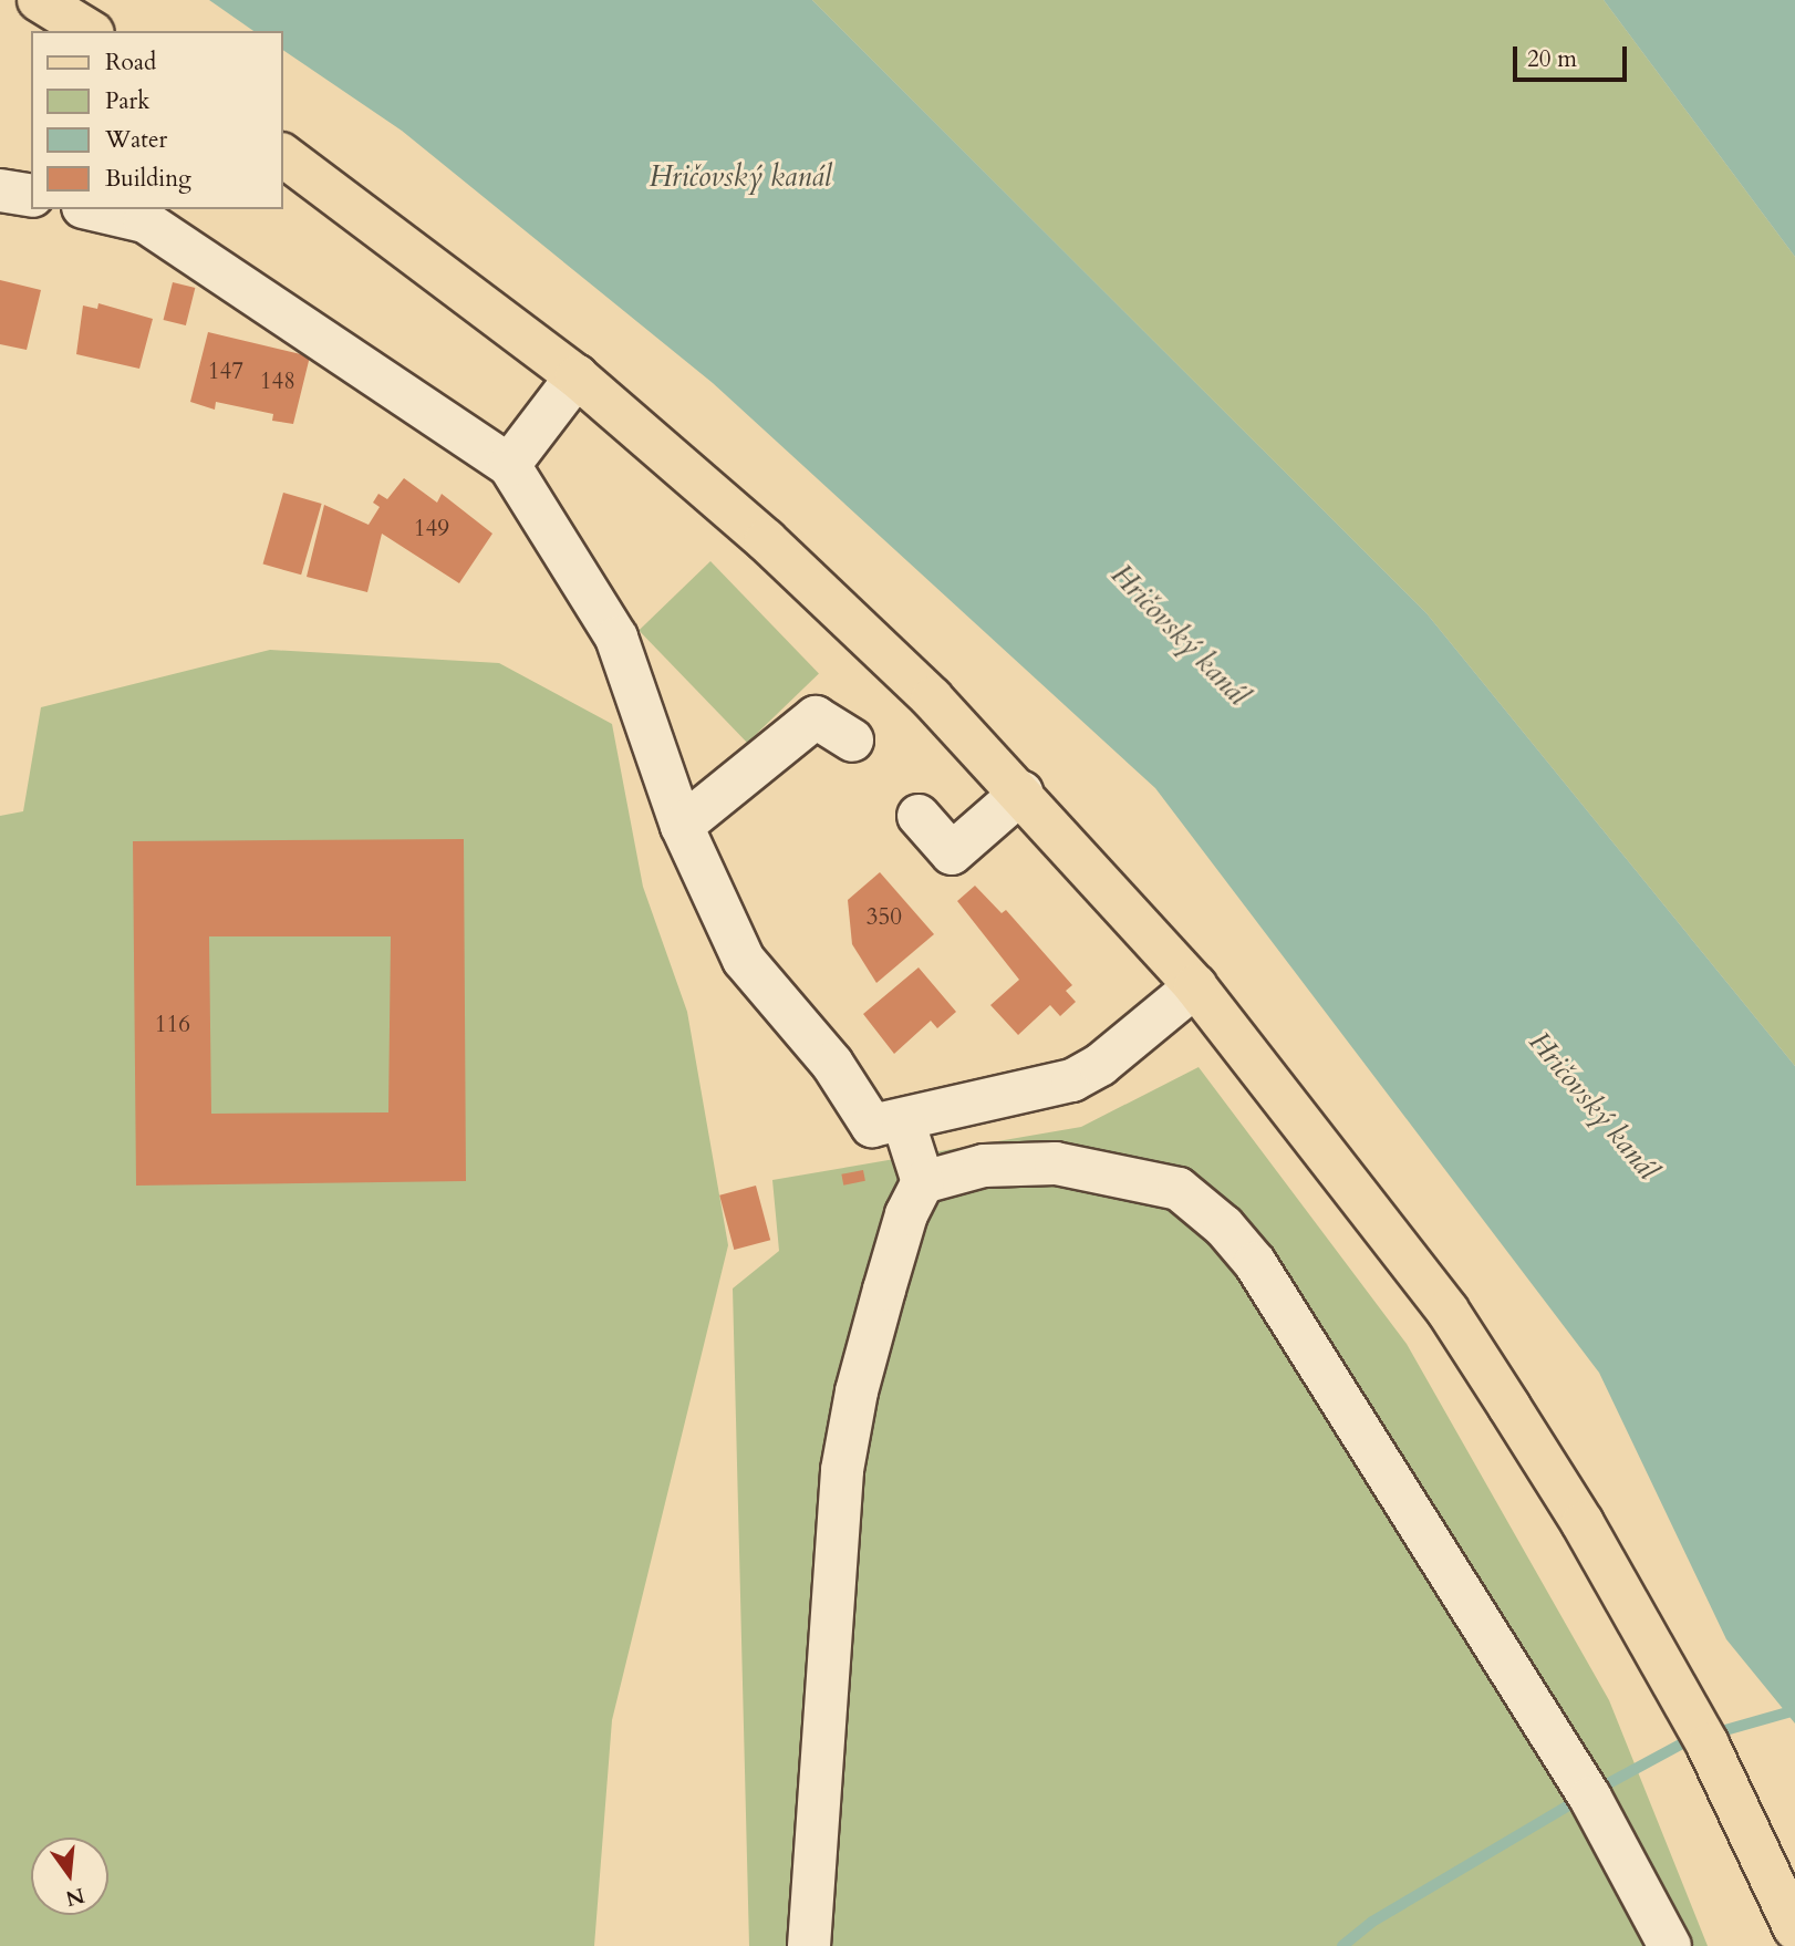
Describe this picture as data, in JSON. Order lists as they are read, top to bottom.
{
  "water": ["Hričovský kanál"],
  "house_numbers": [
    "147",
    "148",
    "149",
    "350",
    "116"
  ],
  "legend": [
    "Road",
    "Park",
    "Water",
    "Building"
  ],
  "scale_bar": "20 m",
  "north": "bottom"
}
